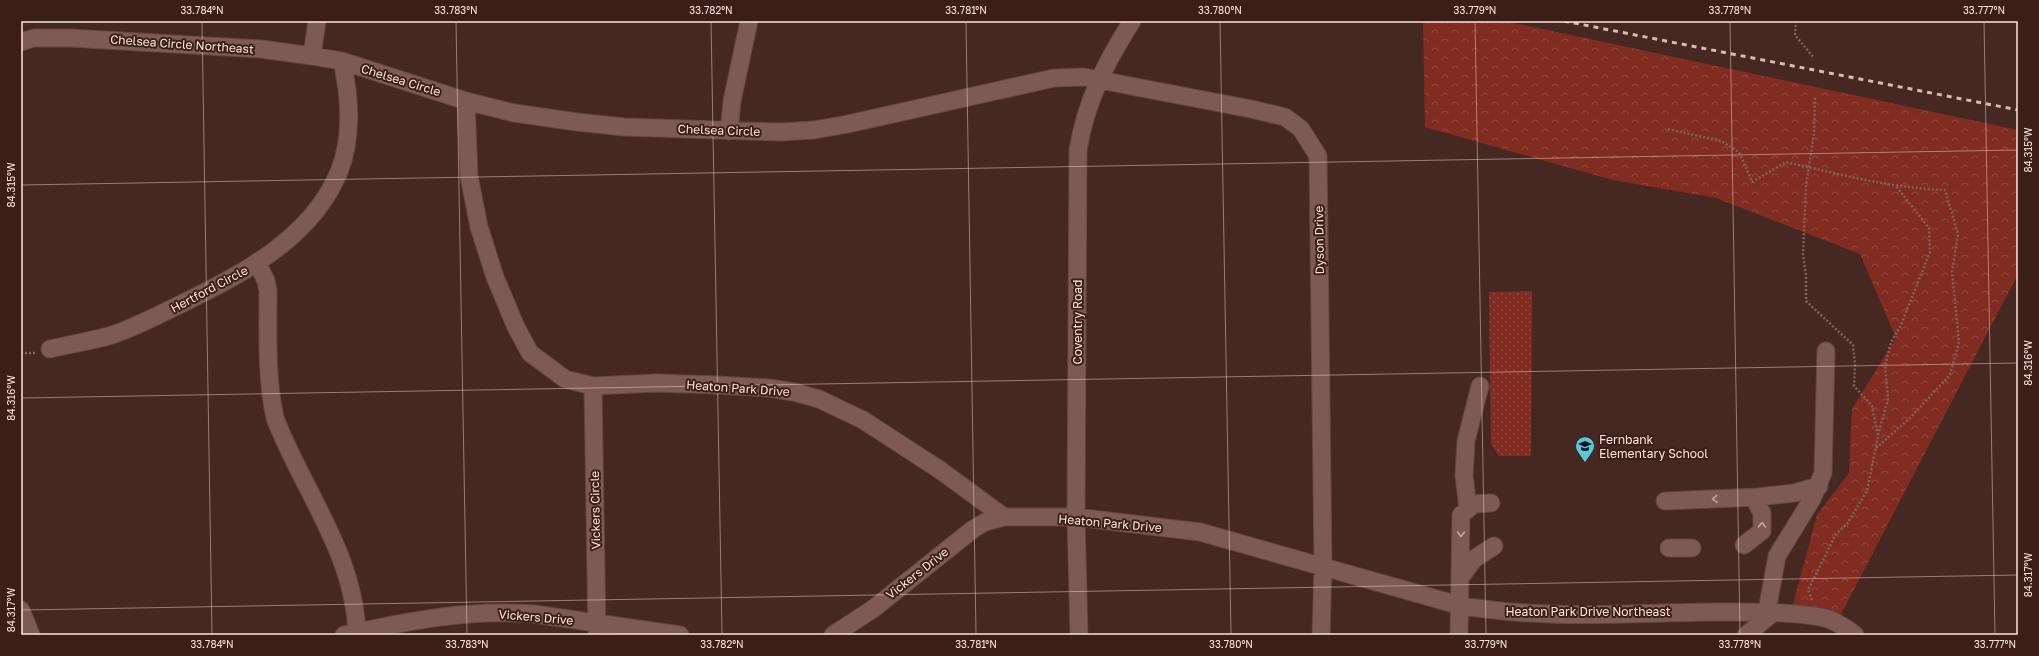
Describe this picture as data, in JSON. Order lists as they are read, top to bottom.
{
  "streets": {
    "street": [
      "Chelsea Circle Northeast",
      "Chelsea Circle",
      "Dyson Drive",
      "Hertford Circle",
      "Coventry Road",
      "Heaton Park Drive",
      "Vickers Circle",
      "Vickers Drive",
      "Heaton Park Drive Northeast"
    ]
  },
  "crossings": [
    ["Chelsea Circle Northeast", "Chelsea Circle"],
    ["Chelsea Circle Northeast", "Hertford Circle"],
    ["Chelsea Circle", "Dyson Drive"],
    ["Chelsea Circle", "Hertford Circle"],
    ["Chelsea Circle", "Coventry Road"],
    ["Chelsea Circle", "Heaton Park Drive"],
    ["Dyson Drive", "Coventry Road"],
    ["Dyson Drive", "Heaton Park Drive"],
    ["Dyson Drive", "Heaton Park Drive Northeast"],
    ["Coventry Road", "Heaton Park Drive"],
    ["Heaton Park Drive", "Vickers Circle"],
    ["Heaton Park Drive", "Vickers Drive"],
    ["Heaton Park Drive", "Heaton Park Drive Northeast"],
    ["Vickers Circle", "Vickers Drive"]
  ],
  "places": {
    "school or university": ["Fernbank Elementary School"]
  },
  "coordinates": [
    "33.784°N",
    "33.783°N",
    "33.782°N",
    "33.781°N",
    "33.780°N",
    "33.779°N",
    "33.778°N",
    "33.777°N",
    "84.315°W",
    "84.316°W",
    "84.317°W"
  ]
}
